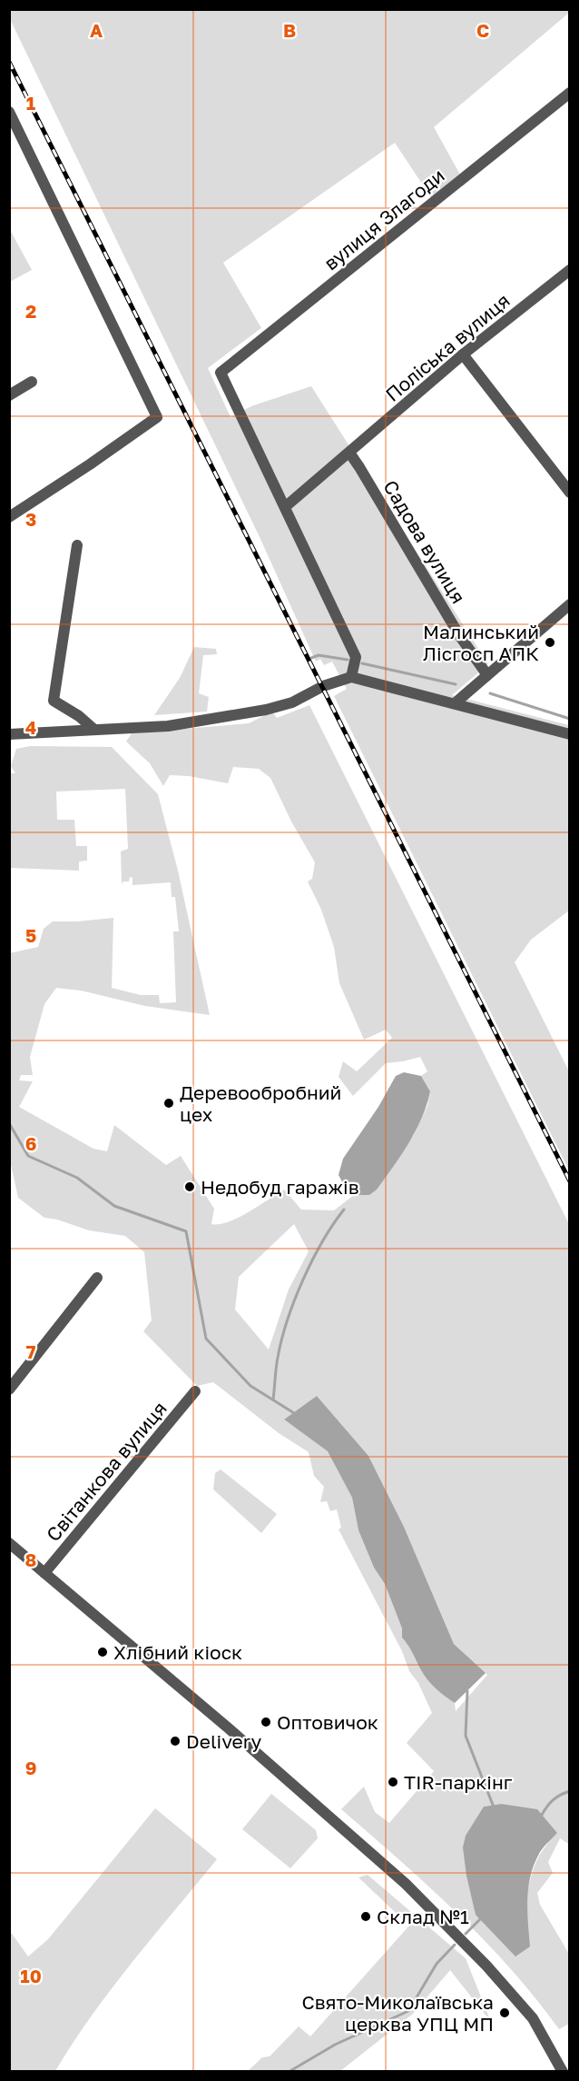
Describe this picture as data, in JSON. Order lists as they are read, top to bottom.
{
  "streets": {
    "street": [
      "вулиця Злагоди",
      "Поліська вулиця",
      "Садова вулиця",
      "Світанкова вулиця"
    ]
  },
  "crossings": [
    ["вулиця Злагоди", "Поліська вулиця"],
    ["Поліська вулиця", "Садова вулиця"]
  ],
  "places": [
    "Малинський Лісгосп АПК",
    "Деревообробний цех",
    "Недобуд гаражів",
    "Хлібний кіоск",
    "Оптовичок",
    "Delivery",
    "TIR-паркінг",
    "Склад №1",
    "Свято-Миколаївська церква УПЦ МП"
  ],
  "grid": {
    "columns": ["A", "B", "C"],
    "rows": [
      "1",
      "2",
      "3",
      "4",
      "5",
      "6",
      "7",
      "8",
      "9",
      "10"
    ]
  }
}
